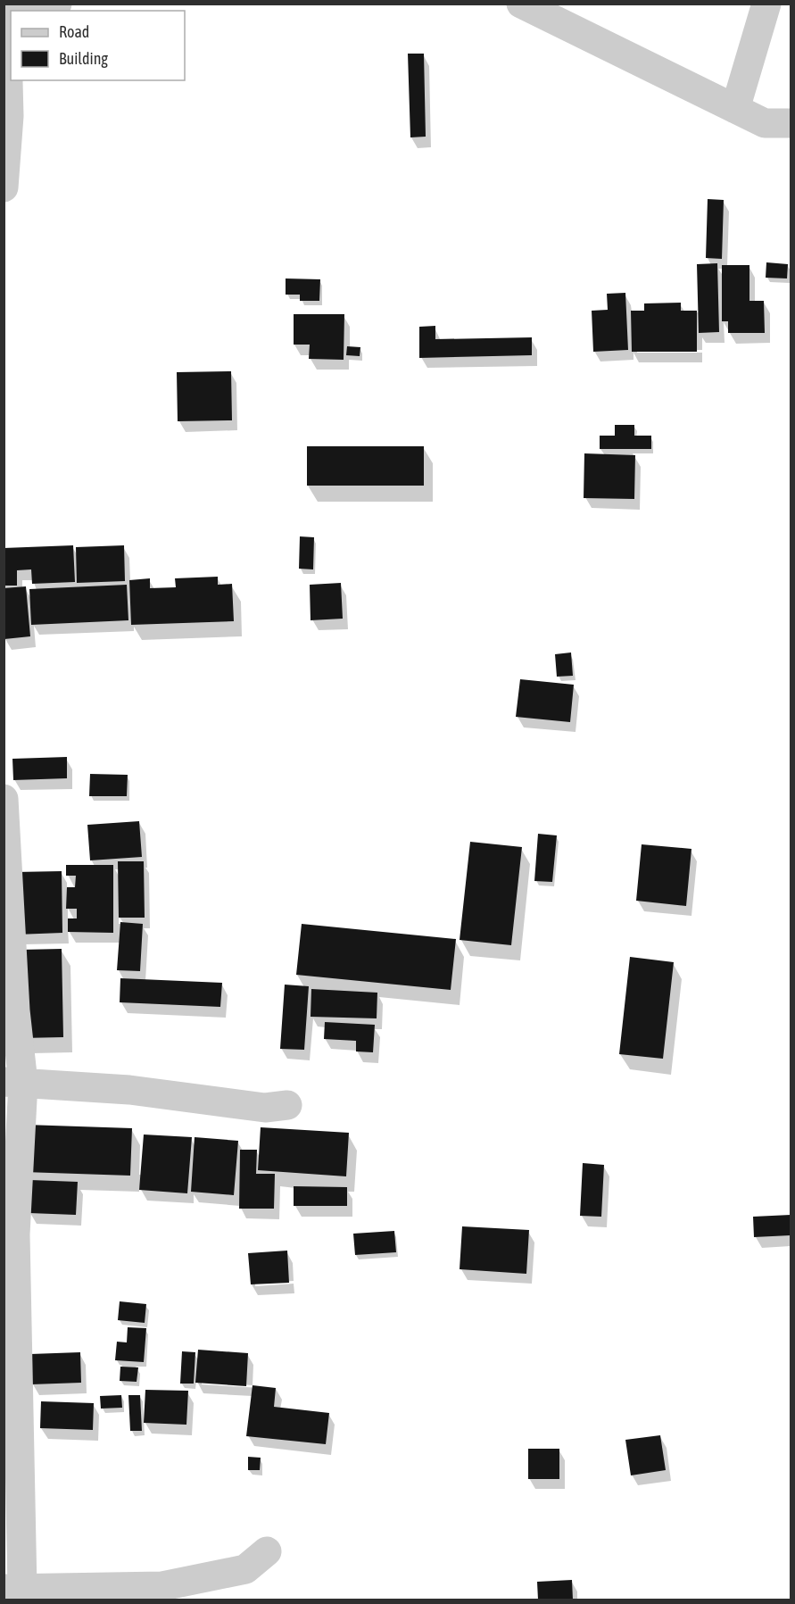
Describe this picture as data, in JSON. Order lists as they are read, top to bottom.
{
  "legend": ["Road", "Building"]
}
